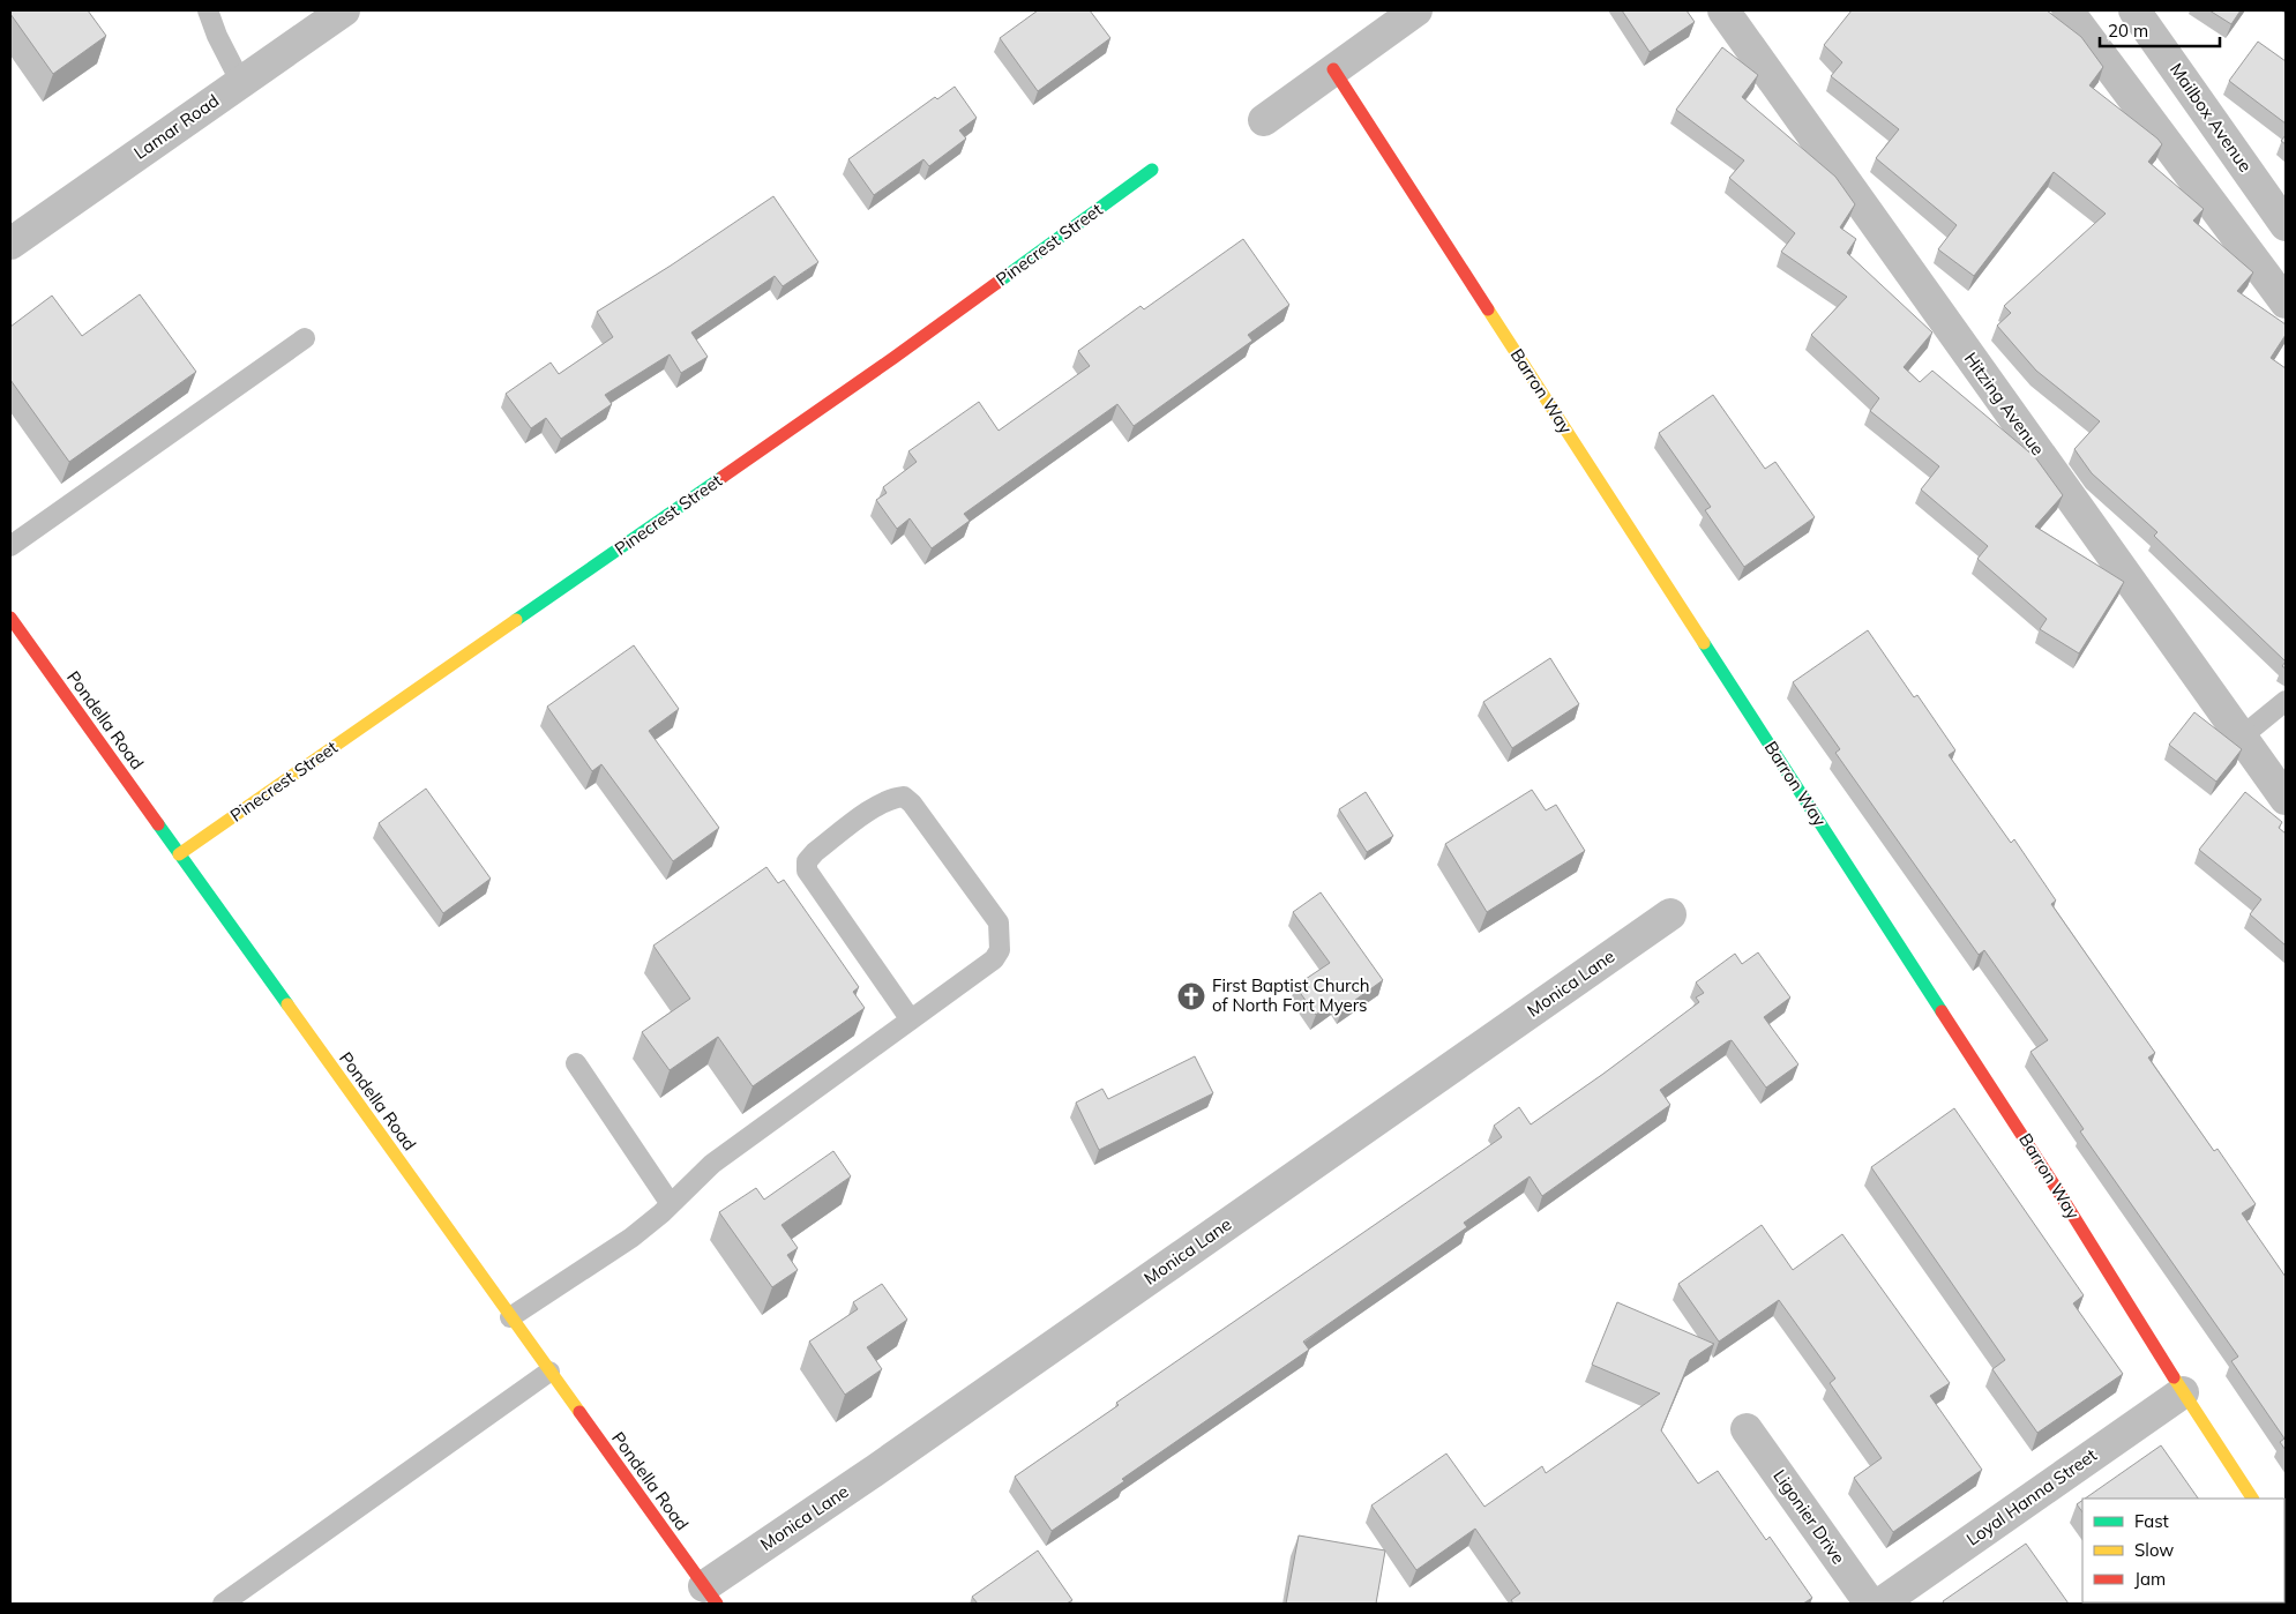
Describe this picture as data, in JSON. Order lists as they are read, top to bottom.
{
  "streets": {
    "street": [
      "Mailbox Avenue",
      "Lamar Road",
      "Pinecrest Street",
      "Barron Way",
      "Hitzing Avenue",
      "Pondella Road",
      "Monica Lane",
      "Loyal Hanna Street",
      "Ligonier Drive"
    ]
  },
  "crossings": [
    ["Pinecrest Street", "Pondella Road"],
    ["Barron Way", "Loyal Hanna Street"],
    ["Pondella Road", "Monica Lane"]
  ],
  "places": {
    "church": ["First Baptist Church of North Fort Myers"]
  },
  "legend": ["Fast", "Slow", "Jam"],
  "scale_bar": "20 m"
}
